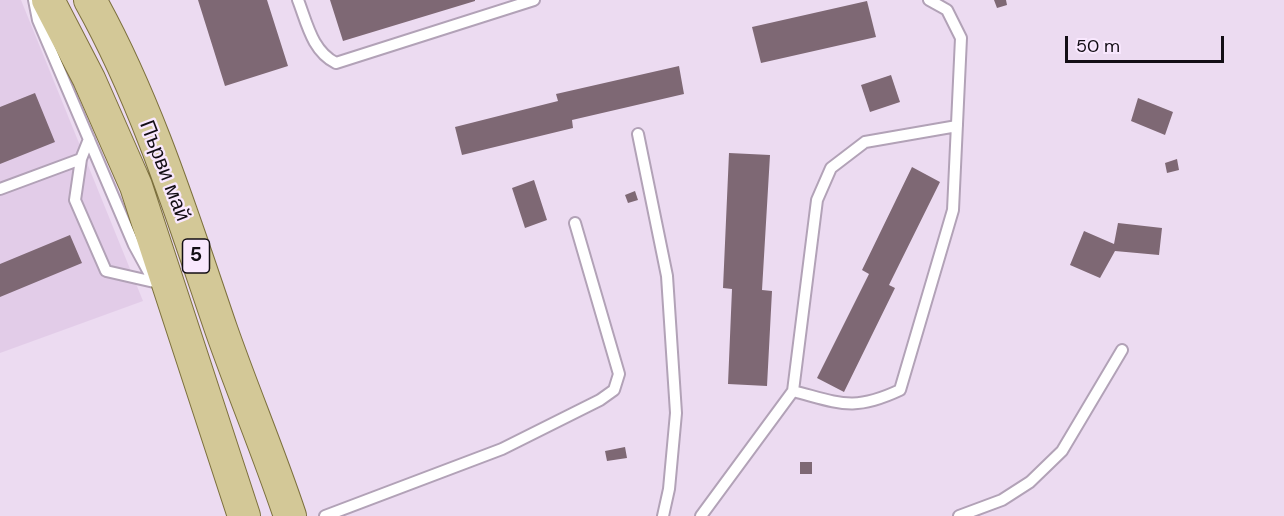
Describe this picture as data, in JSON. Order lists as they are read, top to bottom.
{
  "streets": {
    "main road": ["Първи май", "5"]
  },
  "scale_bar": "50 m"
}
